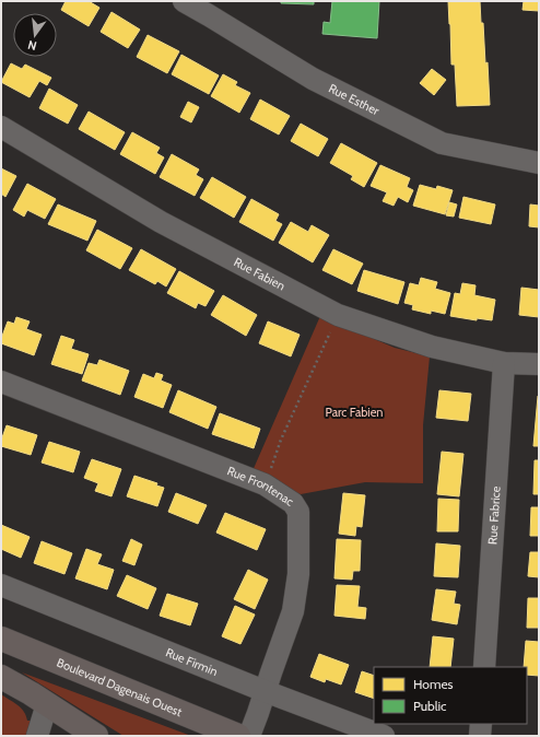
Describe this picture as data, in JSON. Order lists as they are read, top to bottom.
{
  "streets": {
    "main road": ["Boulevard Dagenais Ouest"],
    "street": [
      "Rue Esther",
      "Rue Fabien",
      "Rue Frontenac",
      "Rue Fabrice",
      "Rue Firmin"
    ]
  },
  "crossings": [
    ["Rue Fabien", "Rue Fabrice"],
    ["Rue Frontenac", "Rue Firmin"]
  ],
  "parks": ["Parc Fabien"],
  "legend": ["Homes", "Public"],
  "north": "bottom"
}
